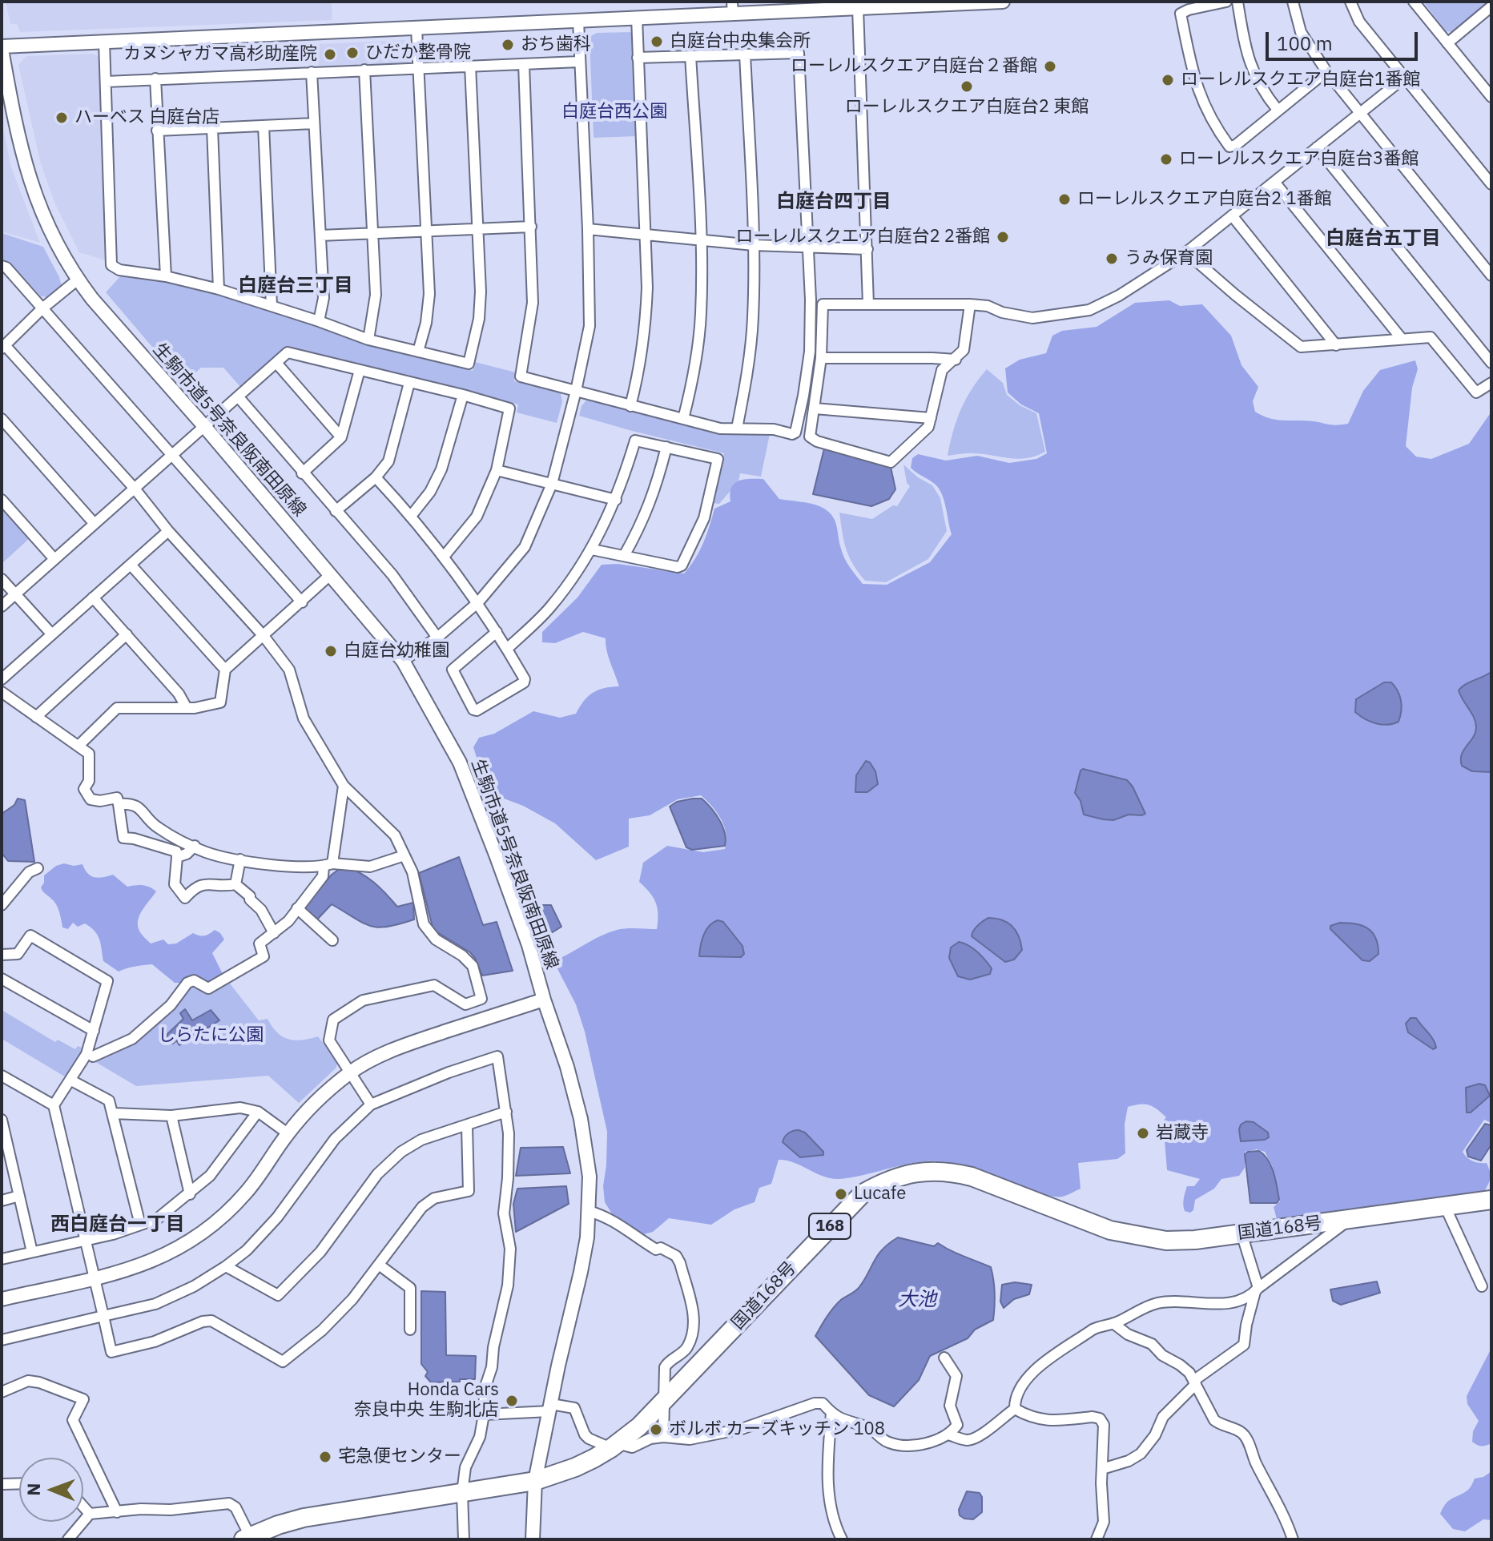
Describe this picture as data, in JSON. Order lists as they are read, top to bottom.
{
  "streets": {
    "highway": ["168", "国道168号"],
    "street": ["生駒市道5号奈良阪南田原線"]
  },
  "crossings": [
    ["生駒市道5号奈良阪南田原線", "国道168号"]
  ],
  "districts": [
    "白庭台四丁目",
    "白庭台五丁目",
    "白庭台三丁目",
    "西白庭台一丁目"
  ],
  "water": ["大池"],
  "parks": ["白庭台西公園", "しらたに公園"],
  "places": [
    "白庭台中央集会所",
    "おち歯科",
    "ひだか整骨院",
    "カヌシャガマ高杉助産院",
    "ローレルスクエア白庭台２番館",
    "ローレルスクエア白庭台1番館",
    "ローレルスクエア白庭台2 東館",
    "ハーベス 白庭台店",
    "ローレルスクエア白庭台3番館",
    "ローレルスクエア白庭台2 1番館",
    "ローレルスクエア白庭台2 2番館",
    "うみ保育園",
    "白庭台幼稚園",
    "岩蔵寺",
    "Lucafe",
    "Honda Cars 奈良中央 生駒北店",
    "ボルボ カーズキッチン 108",
    "宅急便センター"
  ],
  "scale_bar": "100 m",
  "north": "left"
}
